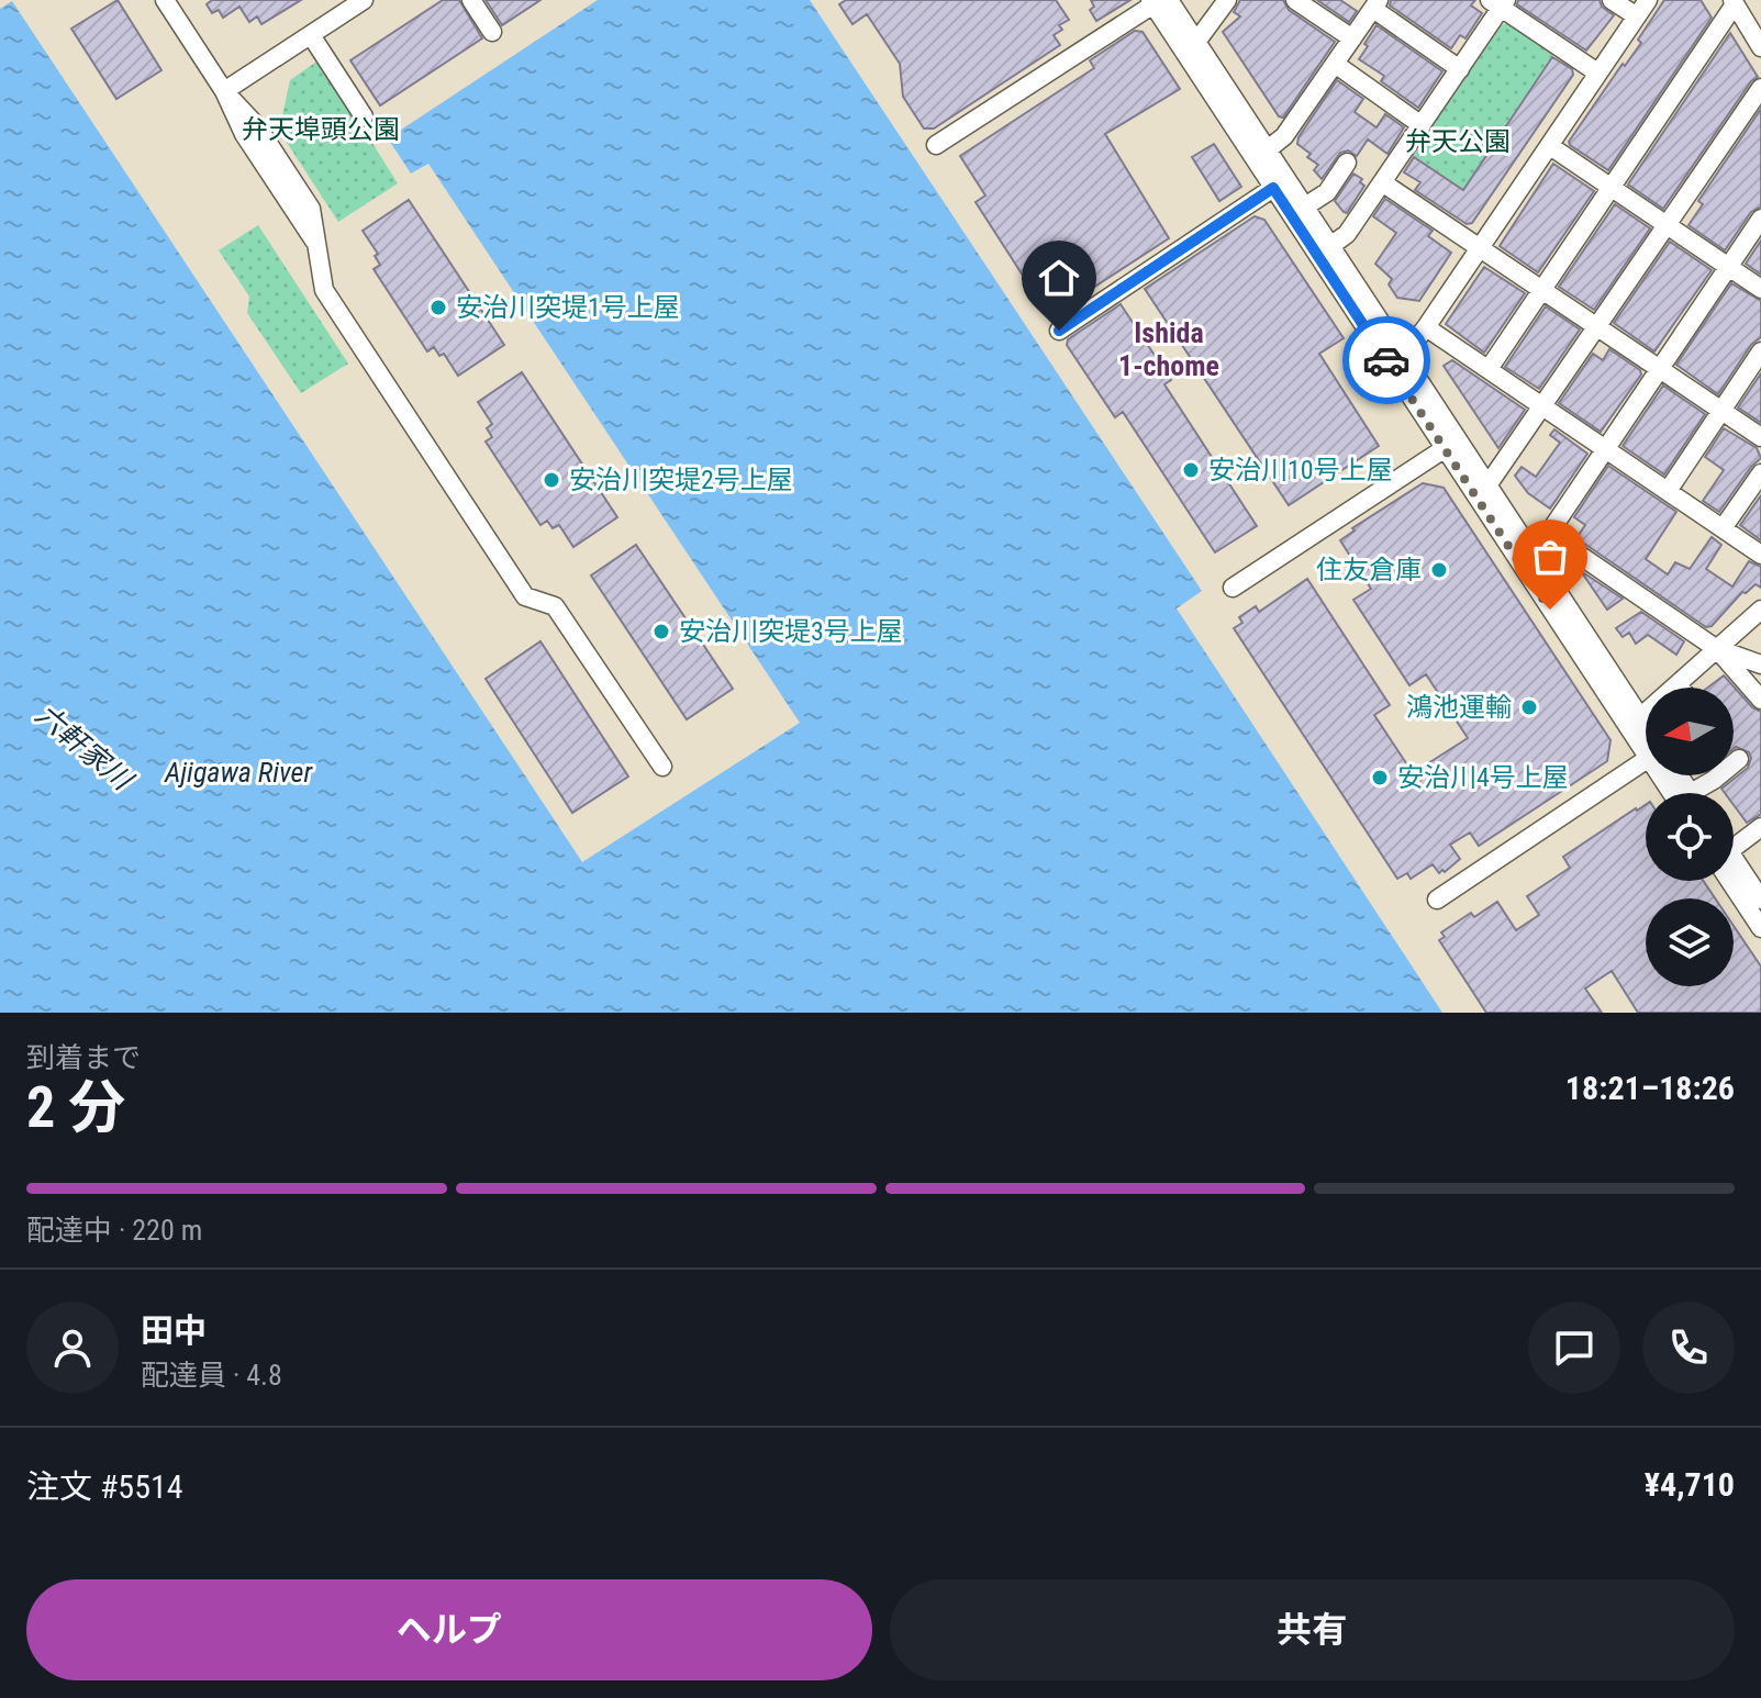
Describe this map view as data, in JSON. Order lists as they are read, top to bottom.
{
  "districts": ["Ishida 1-chome"],
  "water": ["六軒家川", "Ajigawa River"],
  "parks": ["弁天埠頭公園", "弁天公園"],
  "places": [
    "安治川突堤1号上屋",
    "安治川10号上屋",
    "安治川突堤2号上屋",
    "住友倉庫",
    "安治川突堤3号上屋",
    "鴻池運輸",
    "安治川4号上屋"
  ],
  "north": "left",
  "page": {
    "heading": ["2 分", "到着まで", "18:21–18:26"],
    "panel": [
      "田中",
      "配達員 · 4.8",
      "注文 #5514",
      "¥4,710"
    ],
    "bar": "配達中 · 220 m",
    "buttons": ["ヘルプ", "共有"]
  }
}
